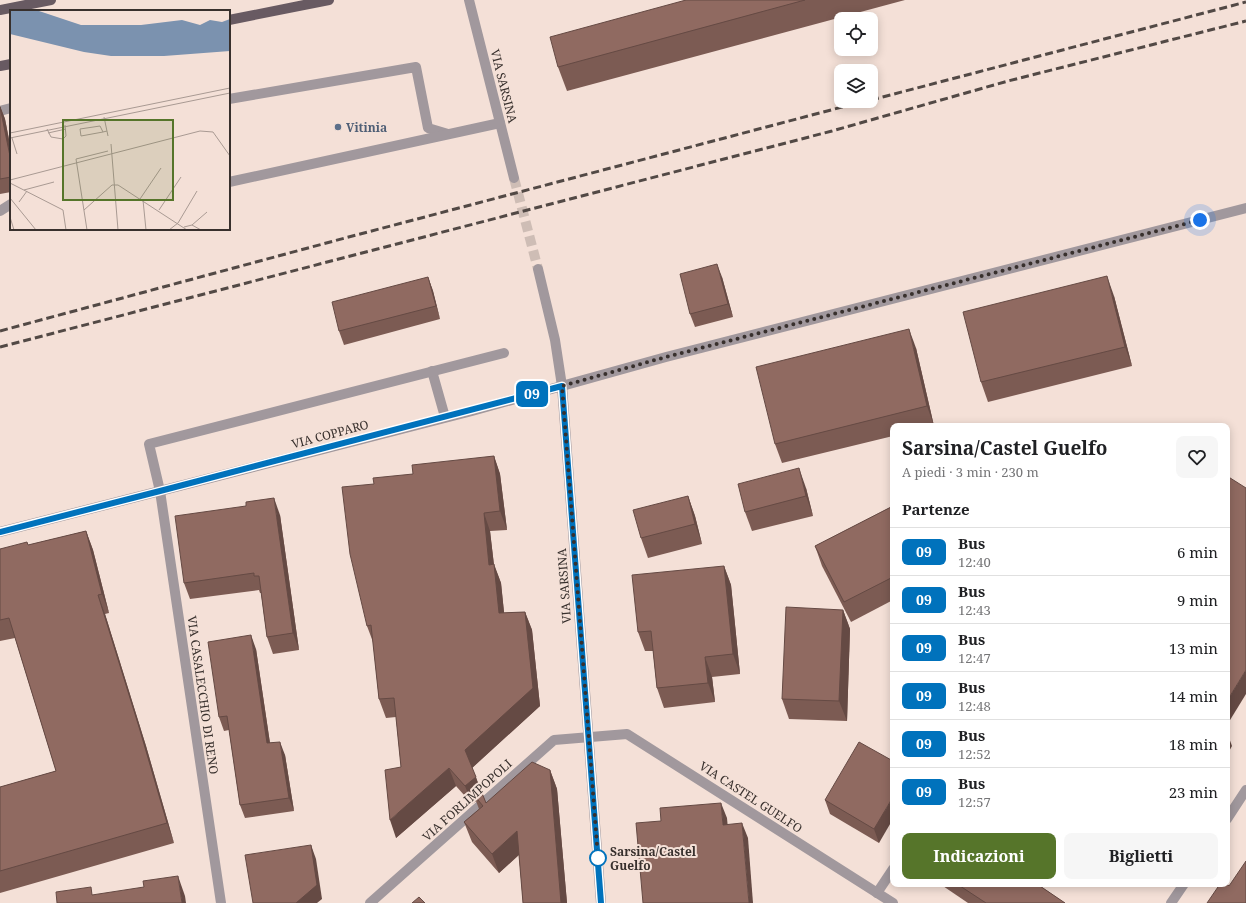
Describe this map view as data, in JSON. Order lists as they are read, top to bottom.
{
  "streets": {
    "street": [
      "VIA SARSINA",
      "VIA COPPARO",
      "VIA CASALECCHIO DI RENO",
      "VIA CASTEL GUELFO",
      "VIA FORLIMPOPOLI"
    ]
  },
  "crossings": [
    ["VIA SARSINA", "VIA COPPARO"],
    ["VIA SARSINA", "VIA CASTEL GUELFO"],
    ["VIA SARSINA", "VIA FORLIMPOPOLI"],
    ["VIA COPPARO", "VIA CASALECCHIO DI RENO"],
    ["VIA CASTEL GUELFO", "VIA FORLIMPOPOLI"]
  ],
  "places": ["Vitinia", "Sarsina/Castel Guelfo"],
  "lines": ["bus line 09"],
  "page": {
    "on_map": "09",
    "heading": [
      ["Sarsina/Castel Guelfo", "A piedi · 3 min · 230 m"],
      "Partenze"
    ],
    "list": [
      {
        "mark": "09",
        "name": "Bus",
        "note": "12:40",
        "value": "6 min"
      },
      {
        "mark": "09",
        "name": "Bus",
        "note": "12:43",
        "value": "9 min"
      },
      {
        "mark": "09",
        "name": "Bus",
        "note": "12:47",
        "value": "13 min"
      },
      {
        "mark": "09",
        "name": "Bus",
        "note": "12:48",
        "value": "14 min"
      },
      {
        "mark": "09",
        "name": "Bus",
        "note": "12:52",
        "value": "18 min"
      },
      {
        "mark": "09",
        "name": "Bus",
        "note": "12:57",
        "value": "23 min"
      }
    ],
    "buttons": ["Indicazioni", "Biglietti"]
  }
}
